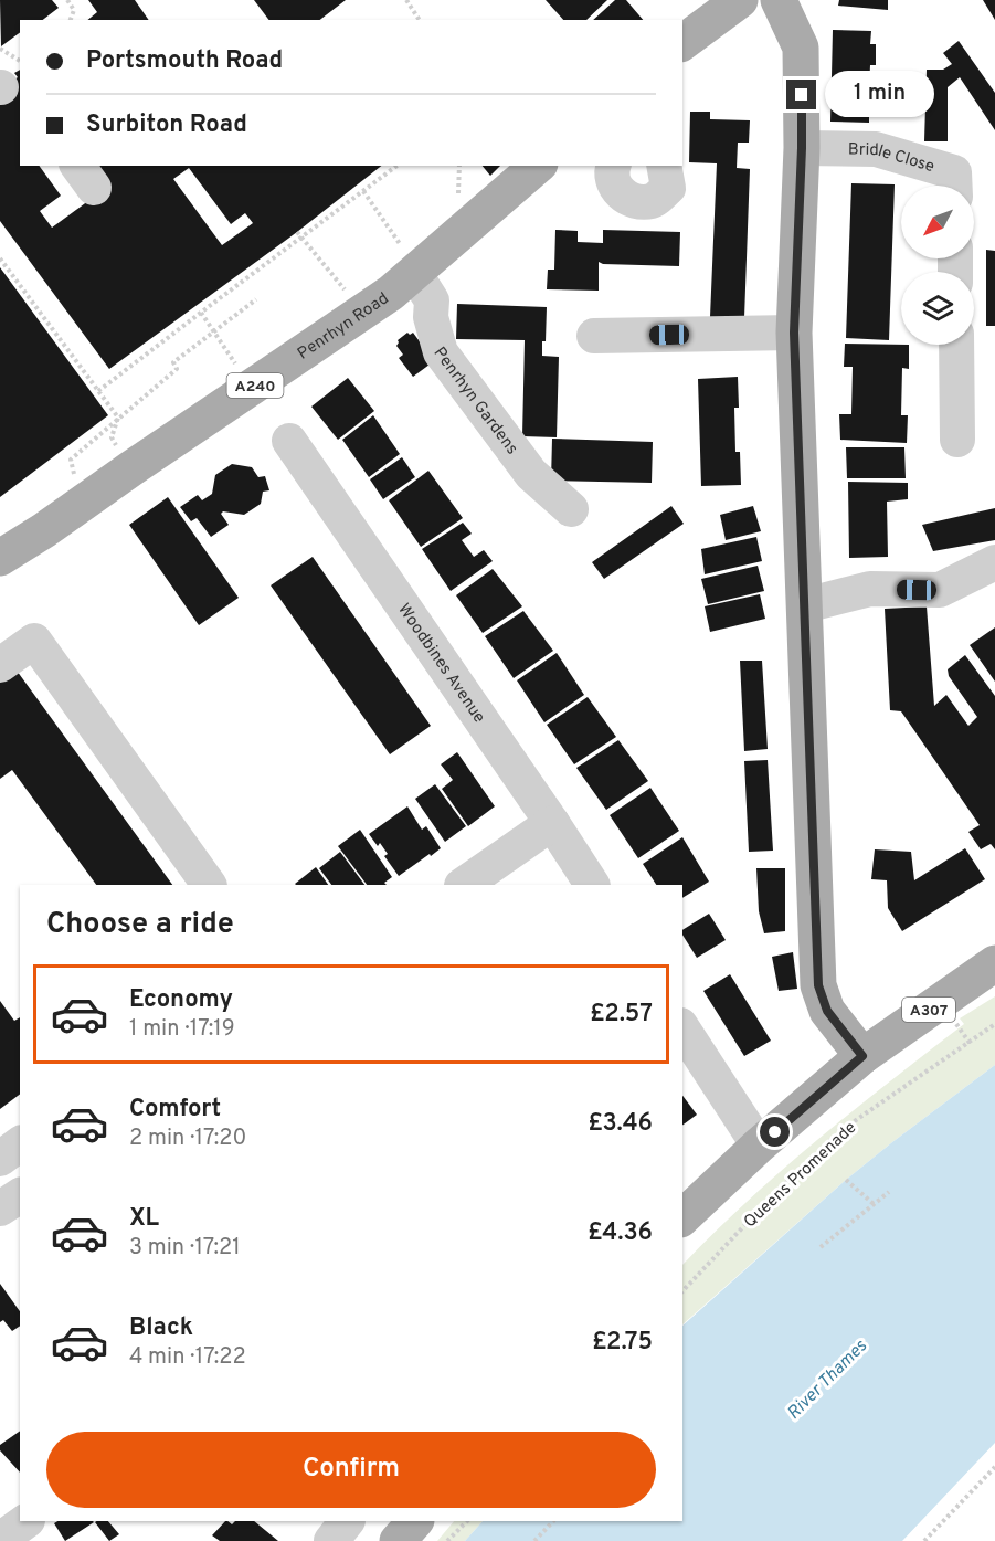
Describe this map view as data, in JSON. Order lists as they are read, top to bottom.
{
  "streets": {
    "main road": ["Penrhyn Road", "A240", "A307"],
    "street": ["Bridle Close", "Penrhyn Gardens", "Woodbines Avenue"],
    "path": ["Queens Promenade"]
  },
  "crossings": [
    ["Penrhyn Road", "Penrhyn Gardens"]
  ],
  "water": ["River Thames"],
  "north": "bottom left",
  "page": {
    "banner": ["Portsmouth Road", "Surbiton Road"],
    "bubble": "1 min",
    "heading": "Choose a ride",
    "list": [
      {
        "name": "Economy",
        "note": "1 min · 17:19",
        "value": "£2.57"
      },
      {
        "name": "Comfort",
        "note": "2 min · 17:20",
        "value": "£3.46"
      },
      {
        "name": "XL",
        "note": "3 min · 17:21",
        "value": "£4.36"
      },
      {
        "name": "Black",
        "note": "4 min · 17:22",
        "value": "£2.75"
      }
    ],
    "buttons": "Confirm"
  }
}
